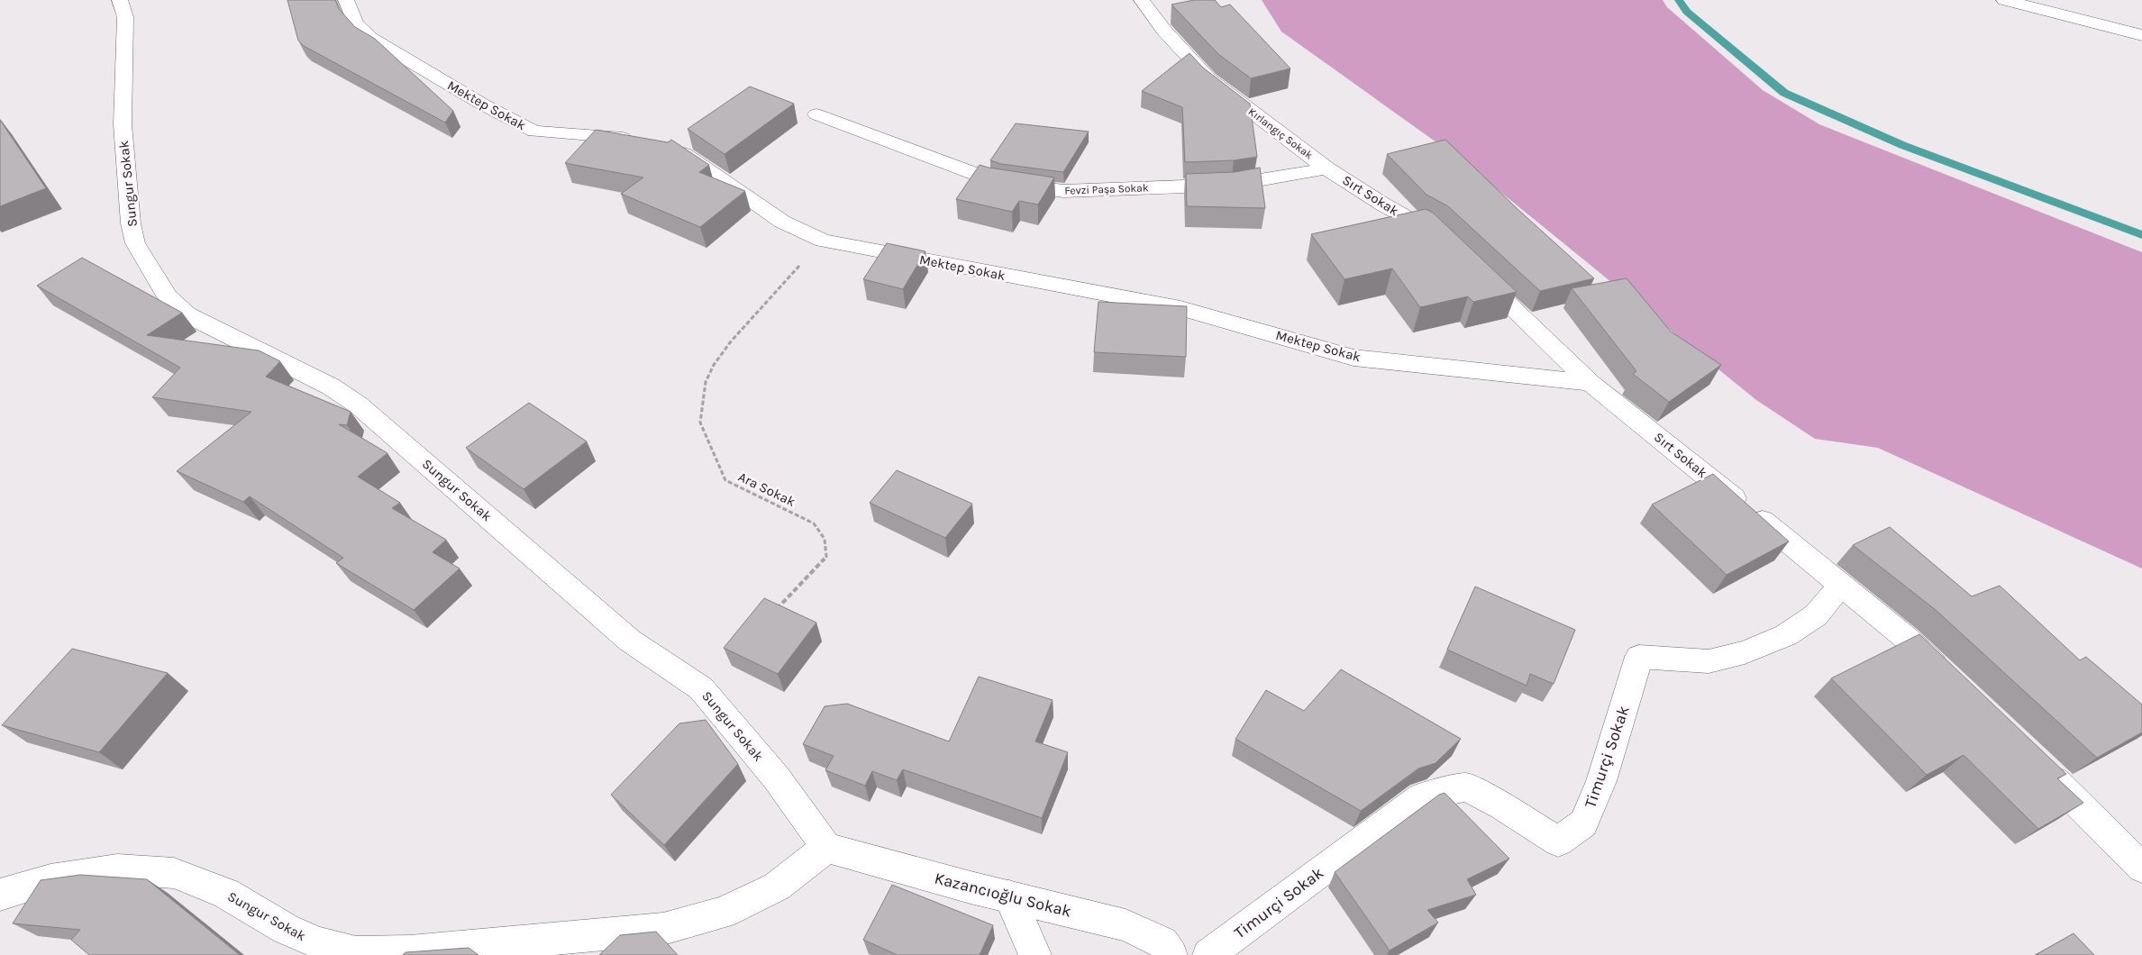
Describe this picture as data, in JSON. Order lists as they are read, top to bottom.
{
  "streets": {
    "street": [
      "Mektep Sokak",
      "Kırlangıç Sokak",
      "Sungur Sokak",
      "Fevzi Paşa Sokak",
      "Sırt Sokak",
      "Timurçi Sokak",
      "Kazancıoğlu Sokak"
    ],
    "path": ["Ara Sokak"]
  },
  "crossings": [
    ["Mektep Sokak", "Sırt Sokak"],
    ["Mektep Sokak", "Ara Sokak"],
    ["Kırlangıç Sokak", "Fevzi Paşa Sokak"],
    ["Kırlangıç Sokak", "Sırt Sokak"],
    ["Sungur Sokak", "Kazancıoğlu Sokak"],
    ["Fevzi Paşa Sokak", "Sırt Sokak"],
    ["Sırt Sokak", "Timurçi Sokak"]
  ]
}
